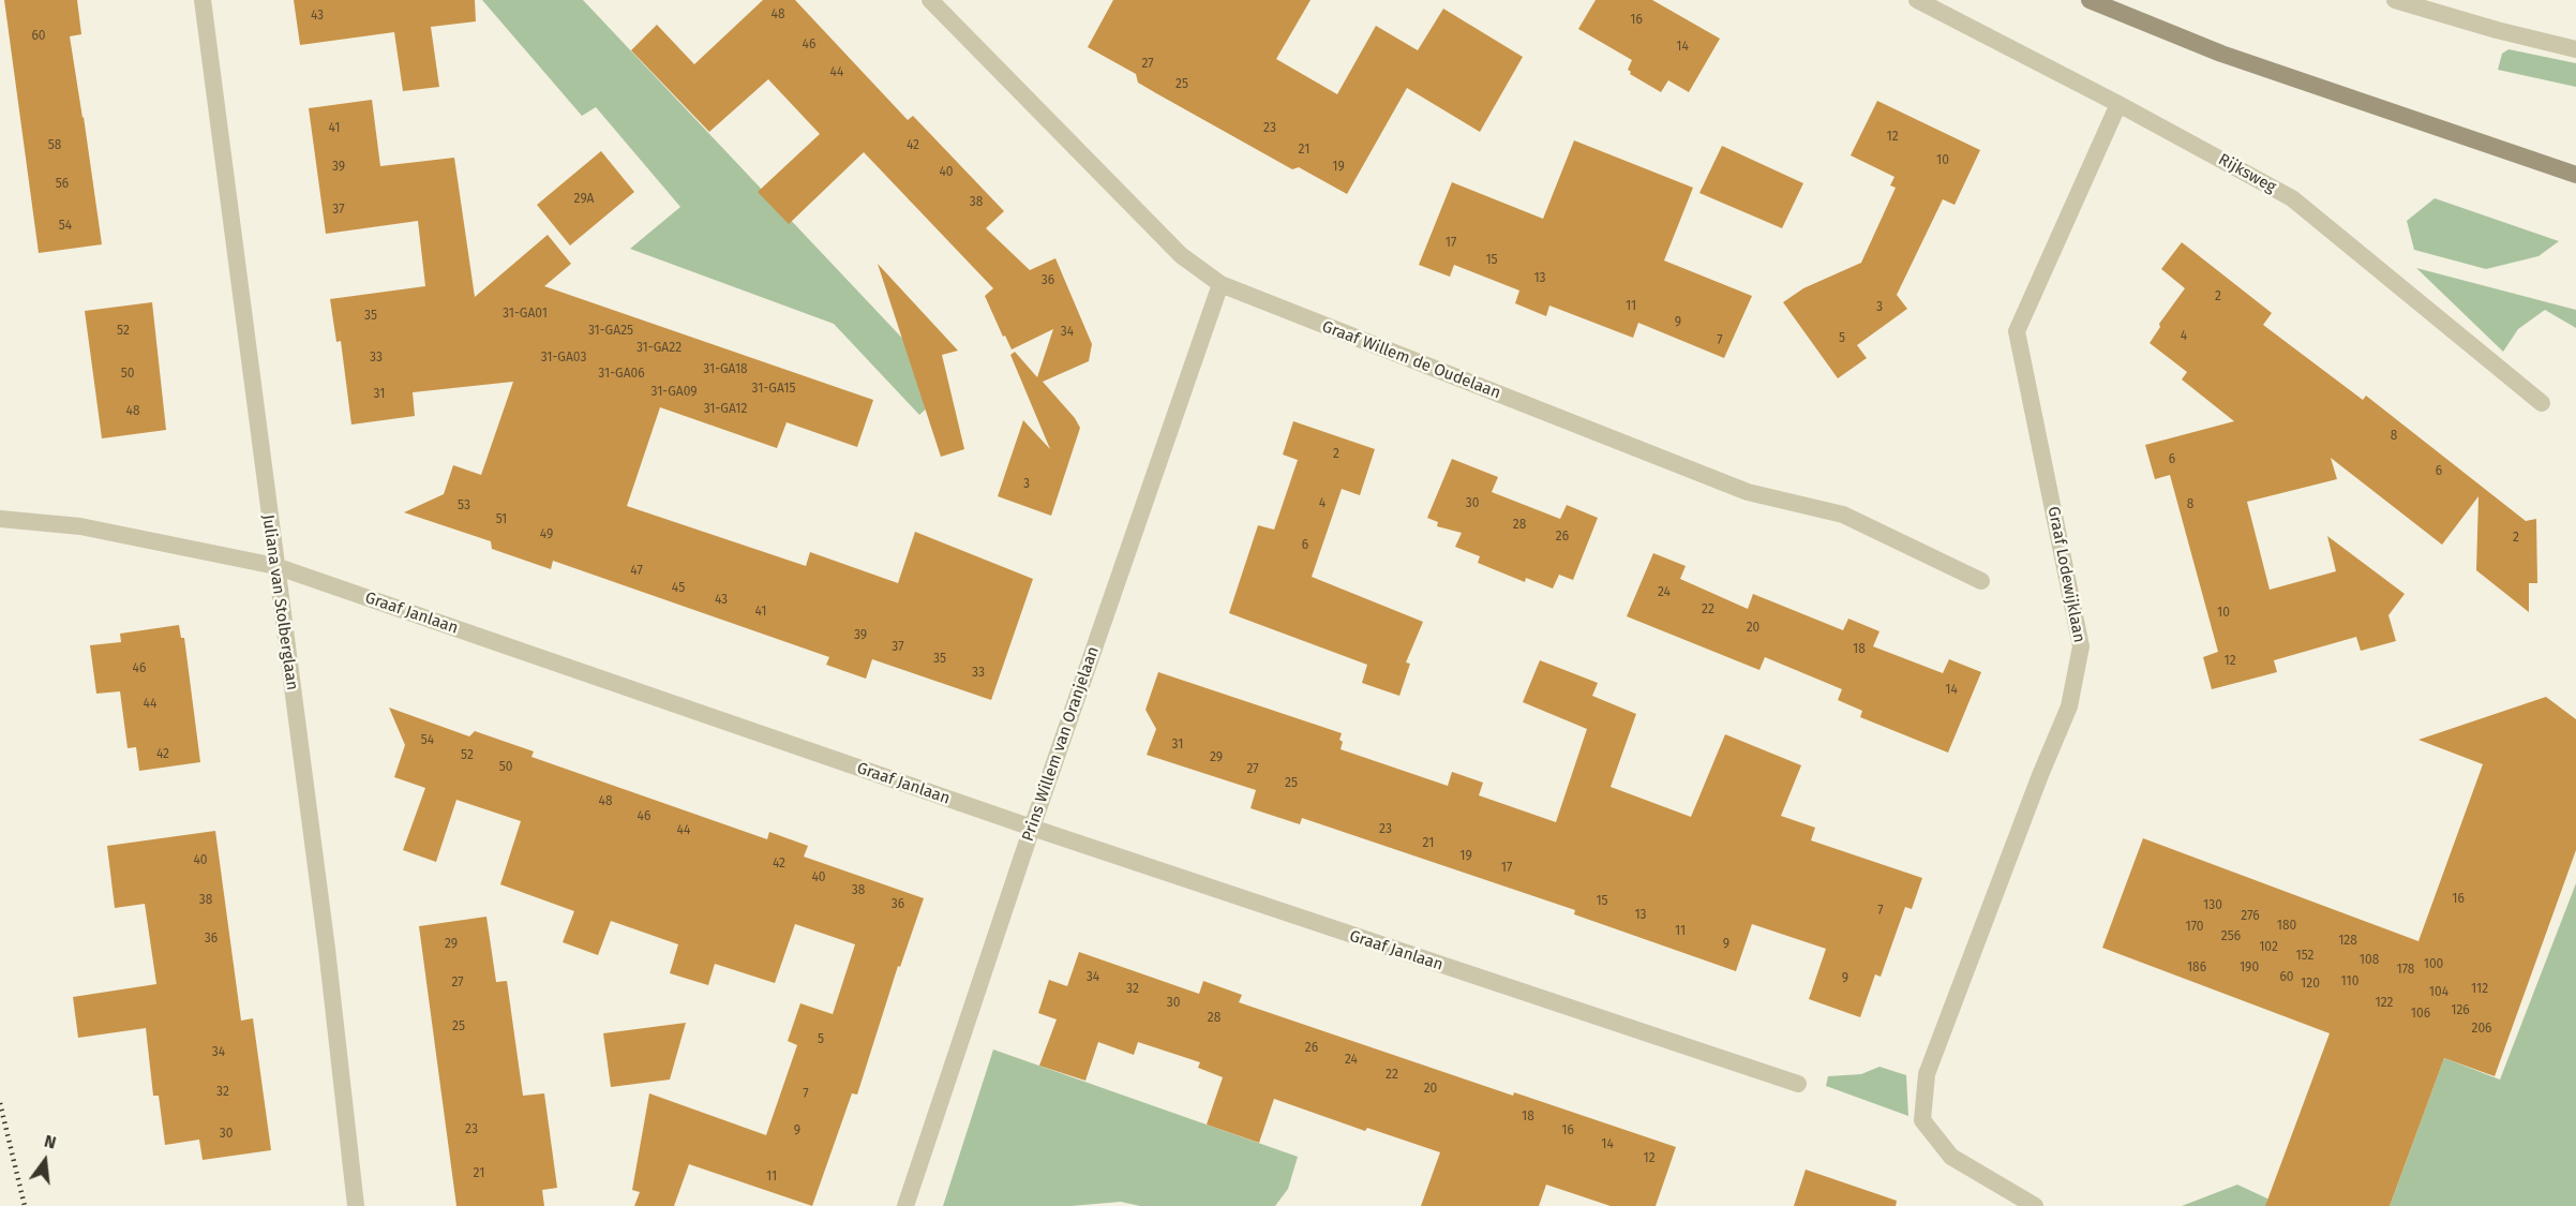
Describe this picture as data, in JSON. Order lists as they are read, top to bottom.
{
  "streets": {
    "street": [
      "Rijksweg",
      "Graaf Willem de Oudelaan",
      "Graaf Lodewijklaan",
      "Juliana van Stolberglaan",
      "Graaf Janlaan",
      "Prins Willem van Oranjelaan"
    ]
  },
  "crossings": [
    ["Rijksweg", "Graaf Lodewijklaan"],
    ["Graaf Willem de Oudelaan", "Prins Willem van Oranjelaan"],
    ["Juliana van Stolberglaan", "Graaf Janlaan"],
    ["Graaf Janlaan", "Prins Willem van Oranjelaan"]
  ],
  "house_numbers": [
    "48",
    "43",
    "16",
    "60",
    "46",
    "14",
    "27",
    "44",
    "25",
    "41",
    "23",
    "12",
    "58",
    "42",
    "21",
    "10",
    "39",
    "19",
    "40",
    "56",
    "29A",
    "38",
    "37",
    "54",
    "17",
    "15",
    "13",
    "36",
    "2",
    "11",
    "3",
    "31-GA01",
    "35",
    "9",
    "52",
    "31-GA25",
    "34",
    "4",
    "5",
    "7",
    "31-GA22",
    "33",
    "31-GA03",
    "31-GA18",
    "50",
    "31-GA06",
    "31-GA15",
    "31-GA09",
    "31",
    "31-GA12",
    "48",
    "8",
    "2",
    "6",
    "6",
    "3",
    "4",
    "30",
    "8",
    "53",
    "51",
    "28",
    "49",
    "26",
    "2",
    "6",
    "47",
    "45",
    "24",
    "43",
    "22",
    "41",
    "10",
    "20",
    "39",
    "37",
    "18",
    "35",
    "12",
    "46",
    "33",
    "14",
    "44",
    "54",
    "31",
    "42",
    "52",
    "29",
    "50",
    "27",
    "25",
    "48",
    "46",
    "23",
    "44",
    "21",
    "19",
    "40",
    "42",
    "17",
    "40",
    "38",
    "16",
    "38",
    "15",
    "36",
    "130",
    "7",
    "13",
    "276",
    "180",
    "170",
    "11",
    "256",
    "36",
    "128",
    "29",
    "9",
    "102",
    "152",
    "108",
    "100",
    "186",
    "190",
    "178",
    "34",
    "60",
    "9",
    "110",
    "27",
    "120",
    "32",
    "112",
    "104",
    "30",
    "122",
    "126",
    "106",
    "28",
    "25",
    "206",
    "5",
    "26",
    "34",
    "24",
    "22",
    "20",
    "32",
    "7",
    "18",
    "23",
    "9",
    "16",
    "30",
    "14",
    "12",
    "21",
    "11"
  ],
  "north": "top"
}
